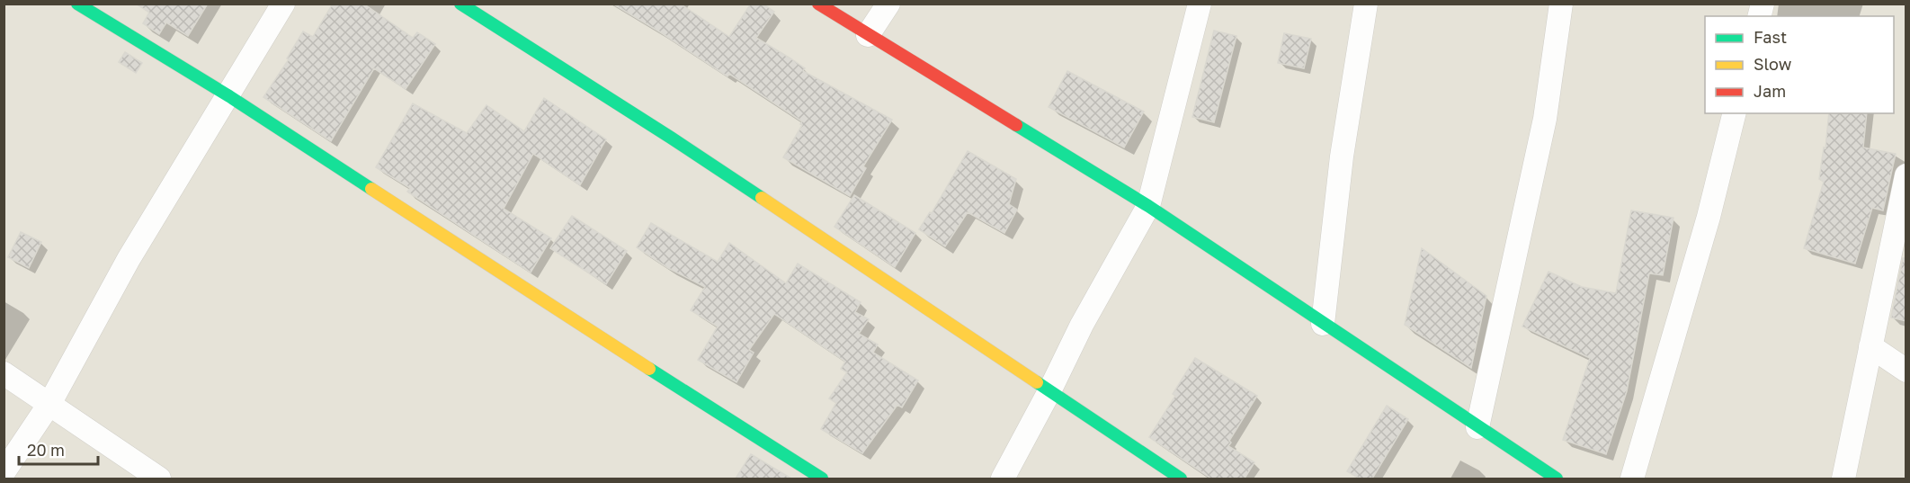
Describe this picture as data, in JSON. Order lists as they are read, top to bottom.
{
  "legend": ["Fast", "Slow", "Jam"],
  "scale_bar": "20 m"
}
